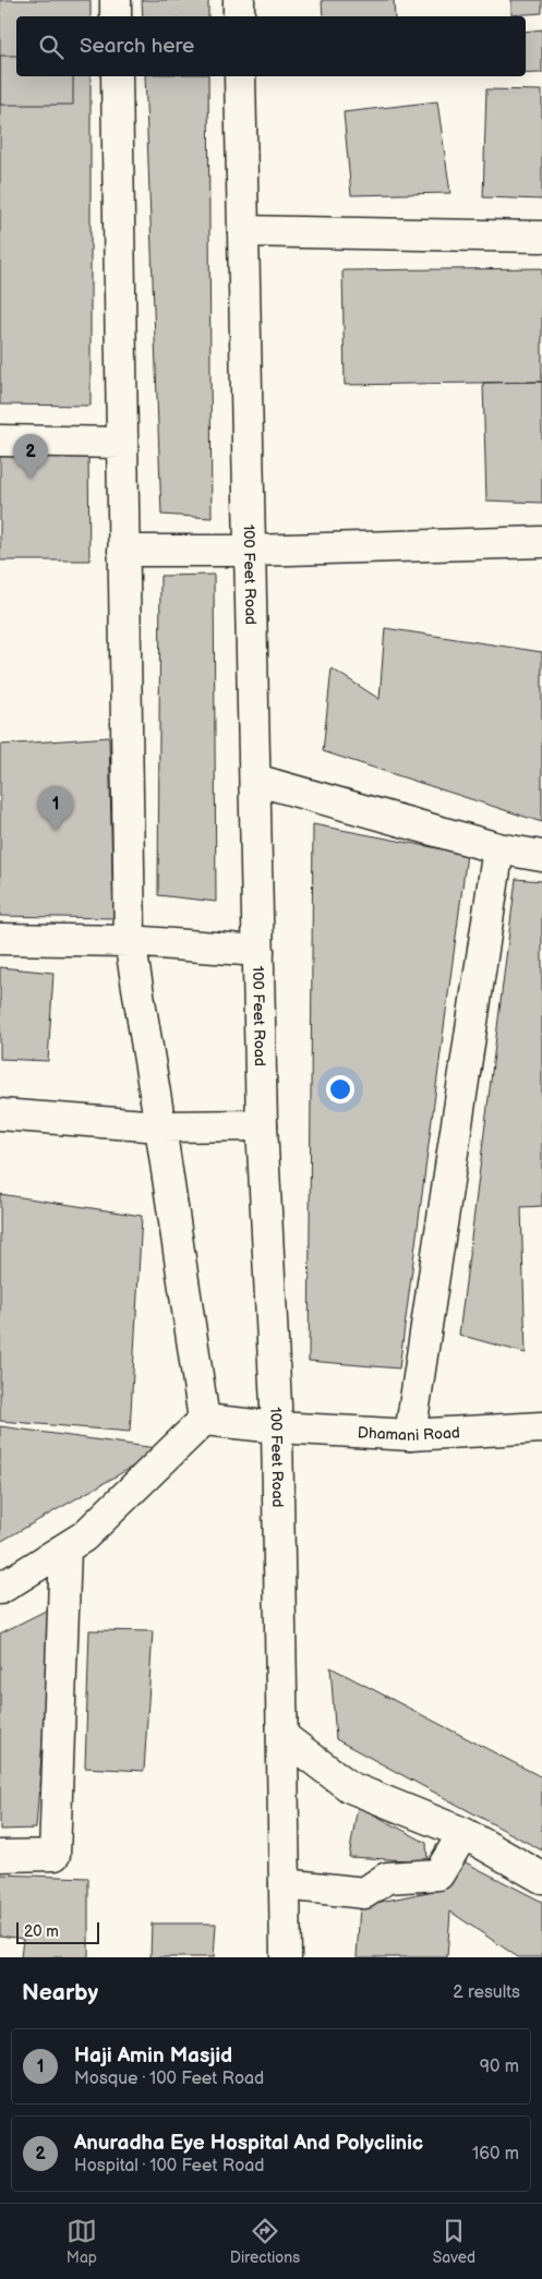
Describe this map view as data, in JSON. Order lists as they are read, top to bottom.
{
  "streets": {
    "street": ["100 Feet Road", "Dhamani Road"]
  },
  "crossings": [
    ["100 Feet Road", "Dhamani Road"]
  ],
  "scale_bar": "20 m",
  "page": {
    "search": "Search here",
    "pins": ["2", "1"],
    "scale": "20 m",
    "heading": ["Nearby", "2 results"],
    "list": [
      {
        "mark": "1",
        "name": "Haji Amin Masjid",
        "note": "Mosque · 100 Feet Road",
        "value": "90 m"
      },
      {
        "mark": "2",
        "name": "Anuradha Eye Hospital And Polyclinic",
        "note": "Hospital · 100 Feet Road",
        "value": "160 m"
      }
    ],
    "nav": ["Map", "Directions", "Saved"]
  }
}
